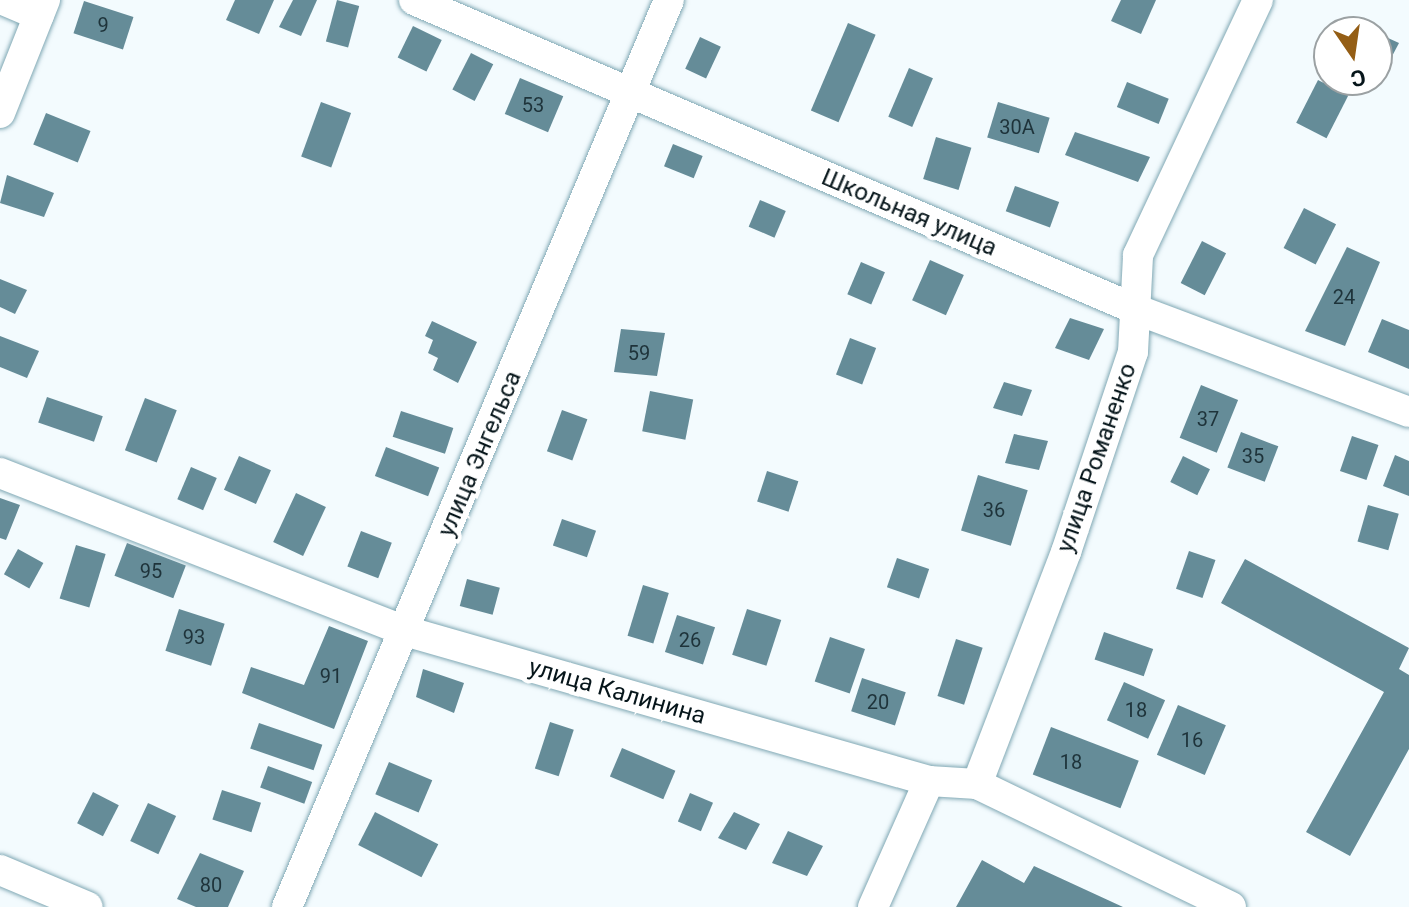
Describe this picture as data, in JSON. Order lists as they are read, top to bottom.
{
  "streets": {
    "street": [
      "Школьная улица",
      "улица Энгельса",
      "улица Романенко",
      "улица Калинина"
    ]
  },
  "crossings": [
    ["Школьная улица", "улица Энгельса"],
    ["Школьная улица", "улица Романенко"],
    ["улица Энгельса", "улица Калинина"],
    ["улица Романенко", "улица Калинина"]
  ],
  "house_numbers": [
    "9",
    "53",
    "30А",
    "24",
    "59",
    "37",
    "35",
    "36",
    "95",
    "93",
    "26",
    "91",
    "20",
    "18",
    "16",
    "18",
    "80"
  ],
  "north": "bottom"
}
